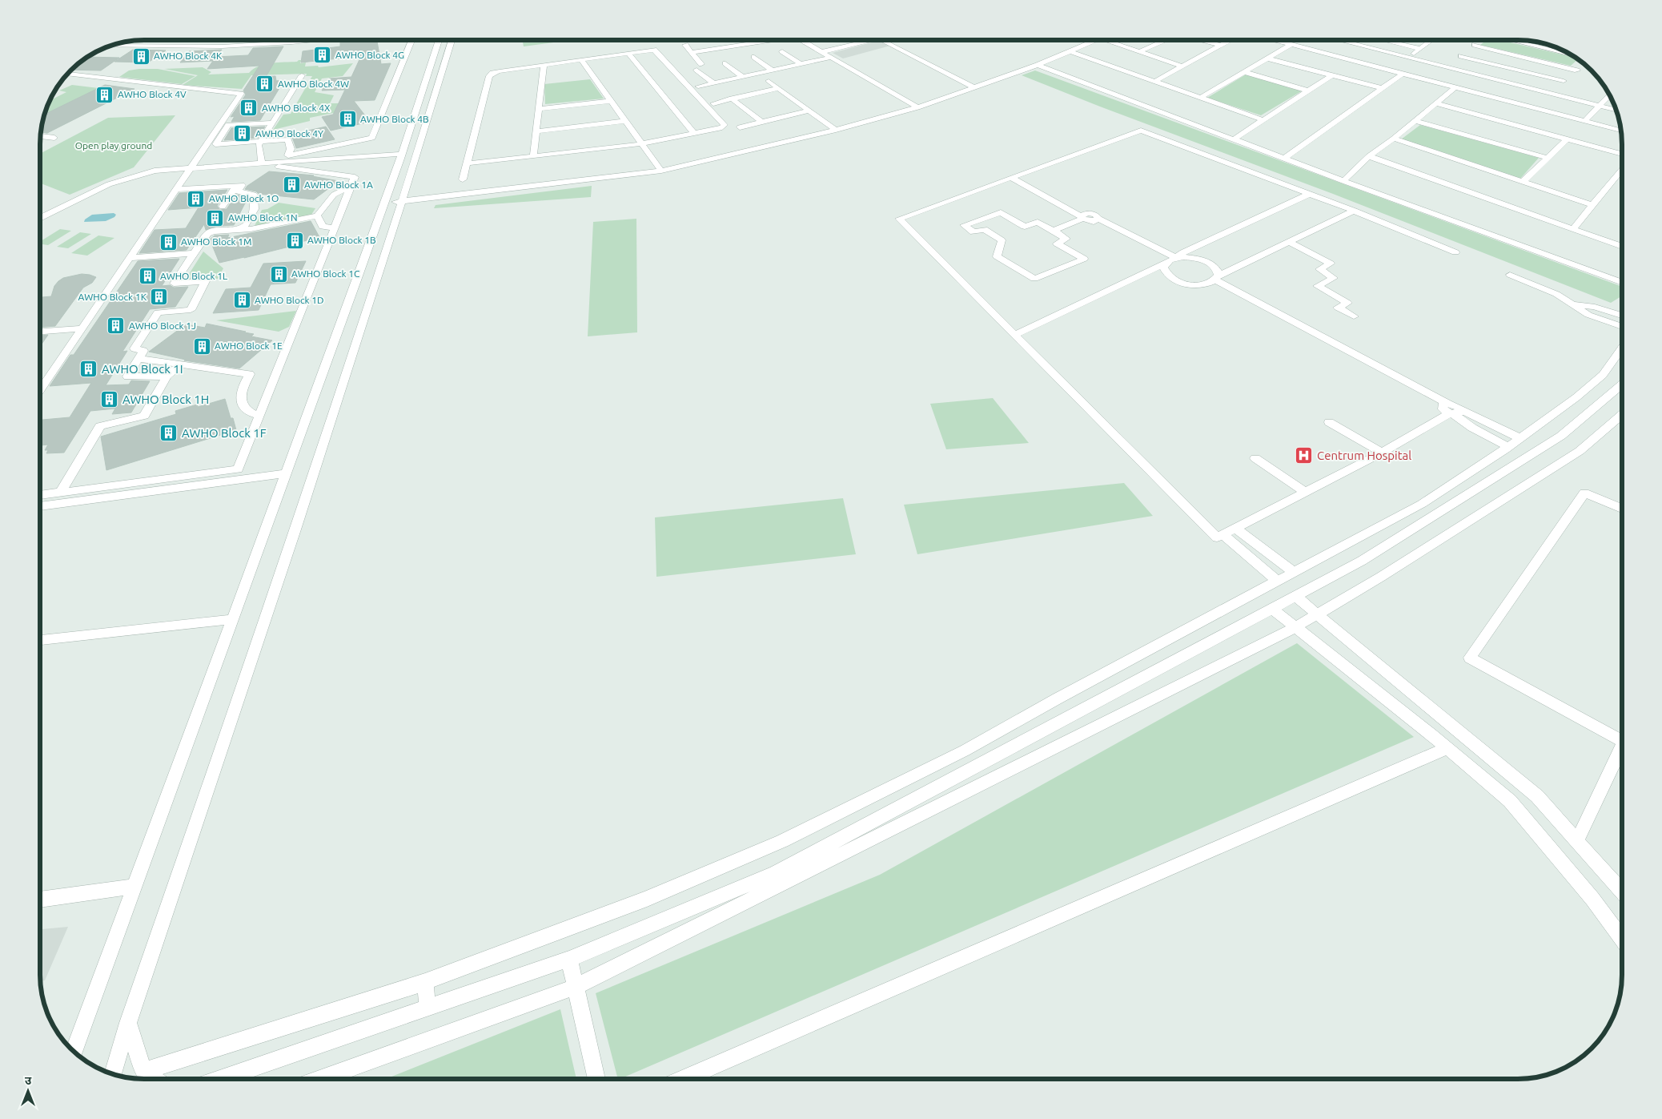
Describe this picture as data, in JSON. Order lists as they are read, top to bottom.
{
  "parks": ["Open play ground"],
  "places": {
    "building": [
      "AWHO Block 4G",
      "AWHO Block 4K",
      "AWHO Block 4W",
      "AWHO Block 4V",
      "AWHO Block 4X",
      "AWHO Block 4B",
      "AWHO Block 4Y",
      "AWHO Block 1A",
      "AWHO Block 1O",
      "AWHO Block 1N",
      "AWHO Block 1B",
      "AWHO Block 1M",
      "AWHO Block 1C",
      "AWHO Block 1L",
      "AWHO Block 1K",
      "AWHO Block 1D",
      "AWHO Block 1J",
      "AWHO Block 1E",
      "AWHO Block 1I",
      "AWHO Block 1H",
      "AWHO Block 1F"
    ],
    "hospital": ["Centrum Hospital"]
  },
  "north": "top"
}
